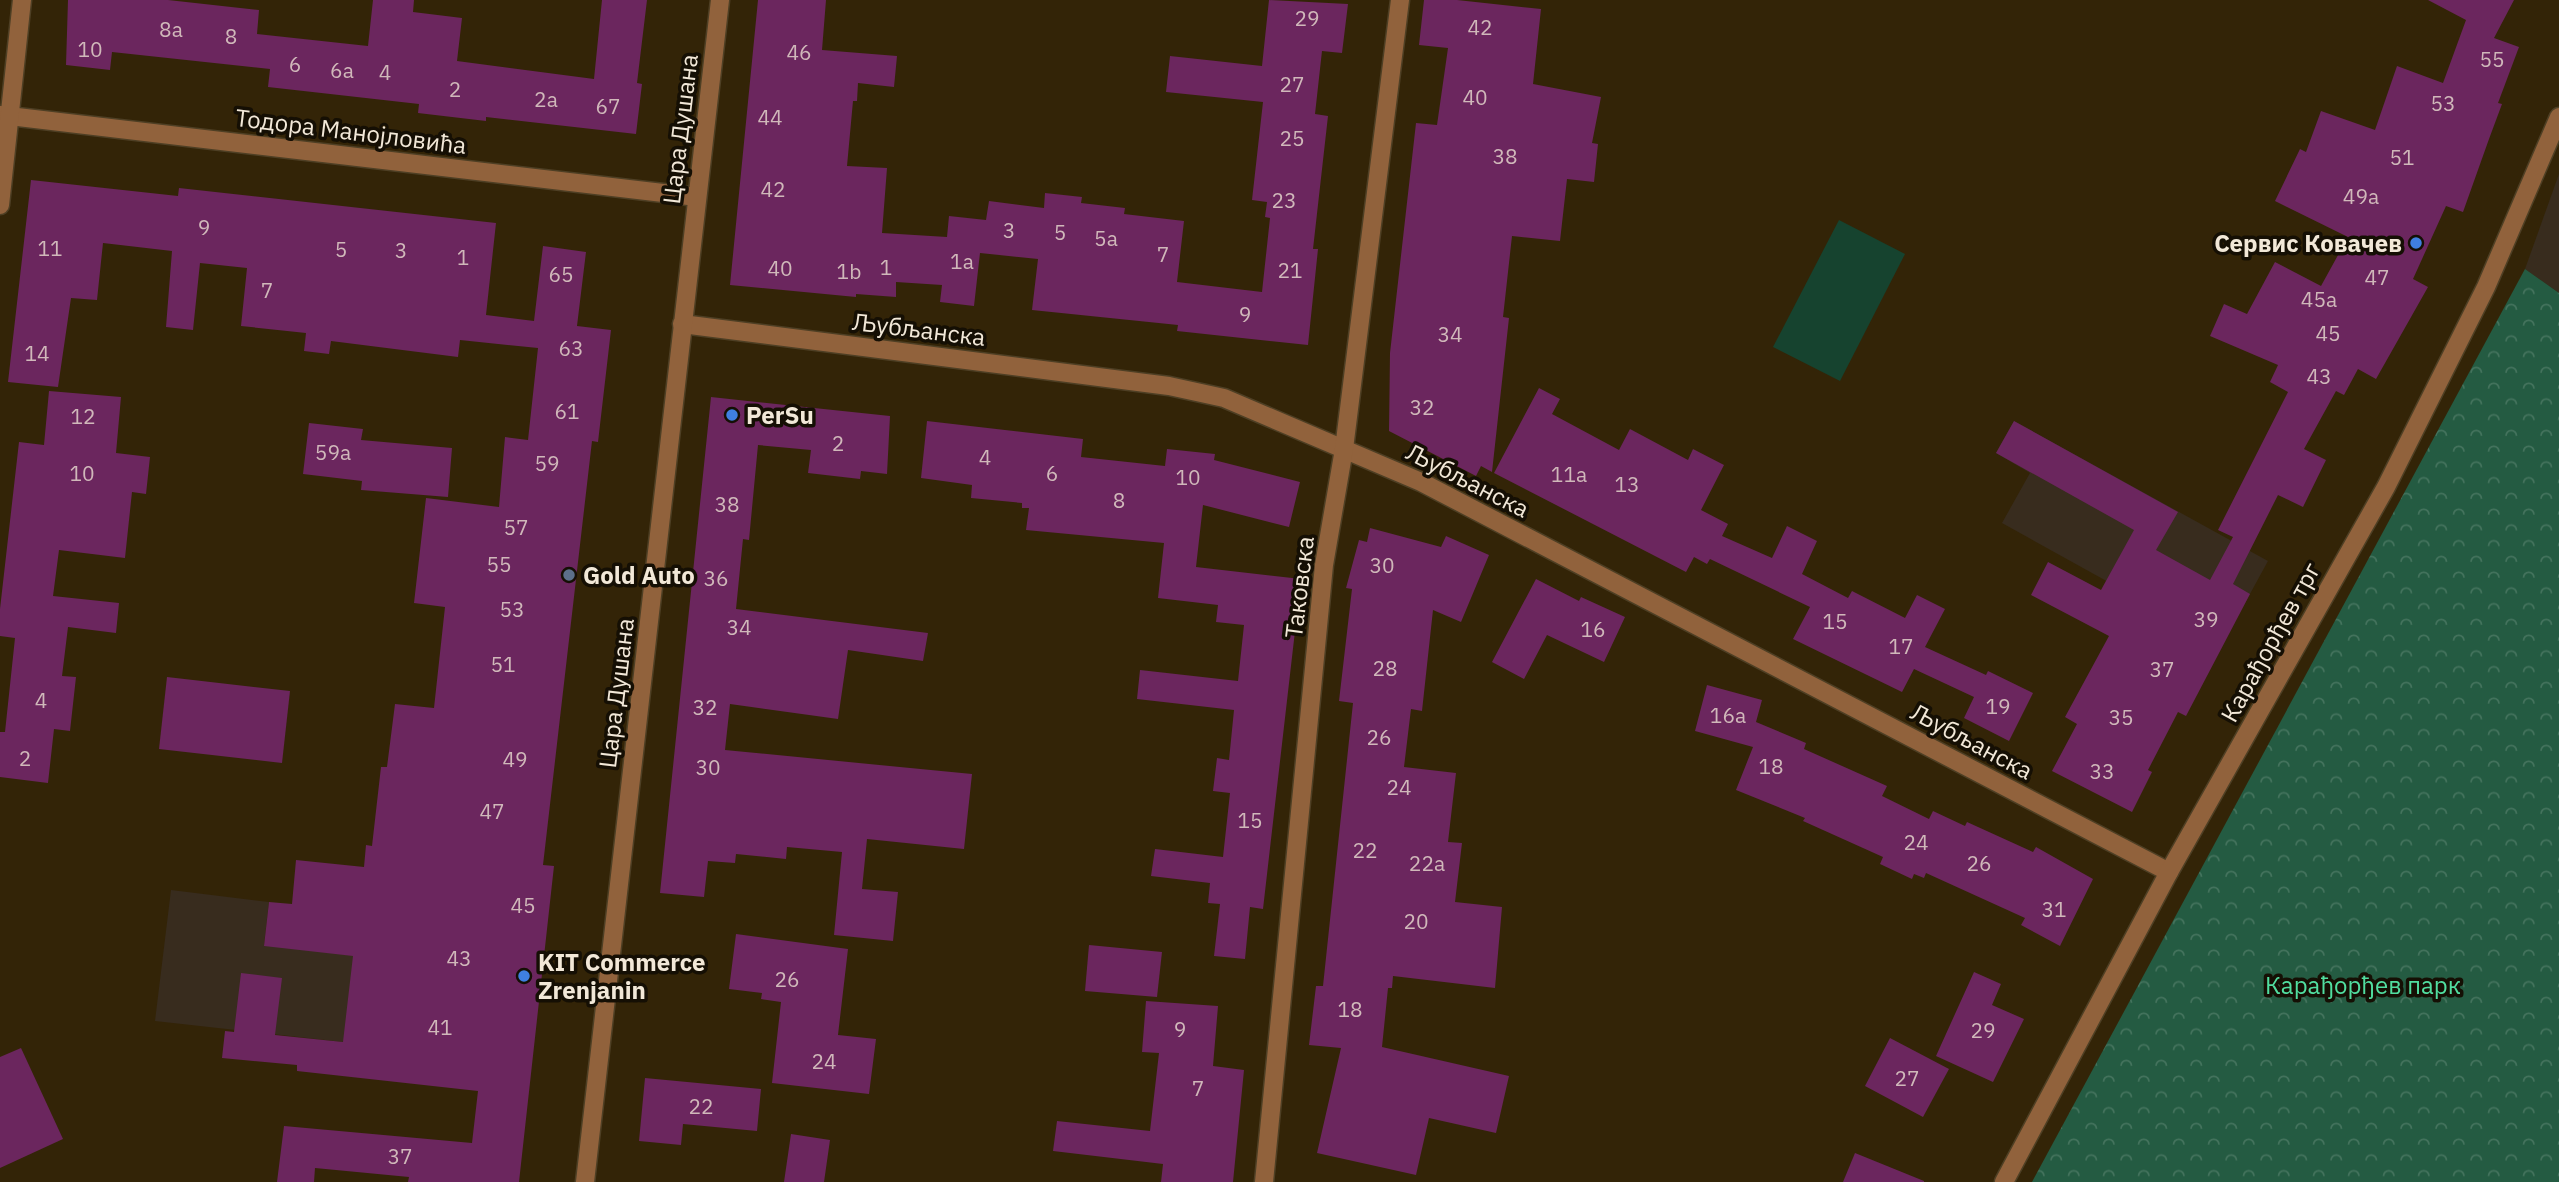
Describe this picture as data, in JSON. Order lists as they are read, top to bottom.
{
  "streets": {
    "street": [
      "Цара Душана",
      "Тодора Манојловића",
      "Љубљанска",
      "Таковска",
      "Карађорђев трг"
    ]
  },
  "crossings": [
    ["Цара Душана", "Тодора Манојловића"],
    ["Цара Душана", "Љубљанска"],
    ["Љубљанска", "Таковска"],
    ["Љубљанска", "Карађорђев трг"]
  ],
  "parks": ["Карађорђев парк"],
  "places": [
    "Сервис Ковачев",
    "PerSu",
    "Gold Auto",
    "KIT Commerce Zrenjanin"
  ],
  "house_numbers": [
    "29",
    "42",
    "8a",
    "8",
    "10",
    "46",
    "55",
    "6",
    "6a",
    "4",
    "27",
    "2",
    "40",
    "2a",
    "53",
    "67",
    "44",
    "25",
    "38",
    "51",
    "42",
    "49a",
    "23",
    "9",
    "3",
    "5",
    "5a",
    "11",
    "5",
    "3",
    "7",
    "1",
    "1a",
    "1",
    "40",
    "21",
    "1b",
    "65",
    "47",
    "7",
    "45a",
    "9",
    "45",
    "34",
    "63",
    "14",
    "43",
    "32",
    "61",
    "12",
    "2",
    "59a",
    "4",
    "59",
    "10",
    "6",
    "11a",
    "10",
    "13",
    "8",
    "38",
    "57",
    "55",
    "30",
    "36",
    "53",
    "39",
    "15",
    "34",
    "16",
    "17",
    "51",
    "28",
    "37",
    "4",
    "19",
    "32",
    "16a",
    "35",
    "26",
    "2",
    "49",
    "18",
    "30",
    "33",
    "24",
    "47",
    "15",
    "24",
    "22",
    "22a",
    "26",
    "45",
    "31",
    "20",
    "43",
    "26",
    "18",
    "41",
    "9",
    "29",
    "24",
    "27",
    "7",
    "22",
    "37"
  ]
}
